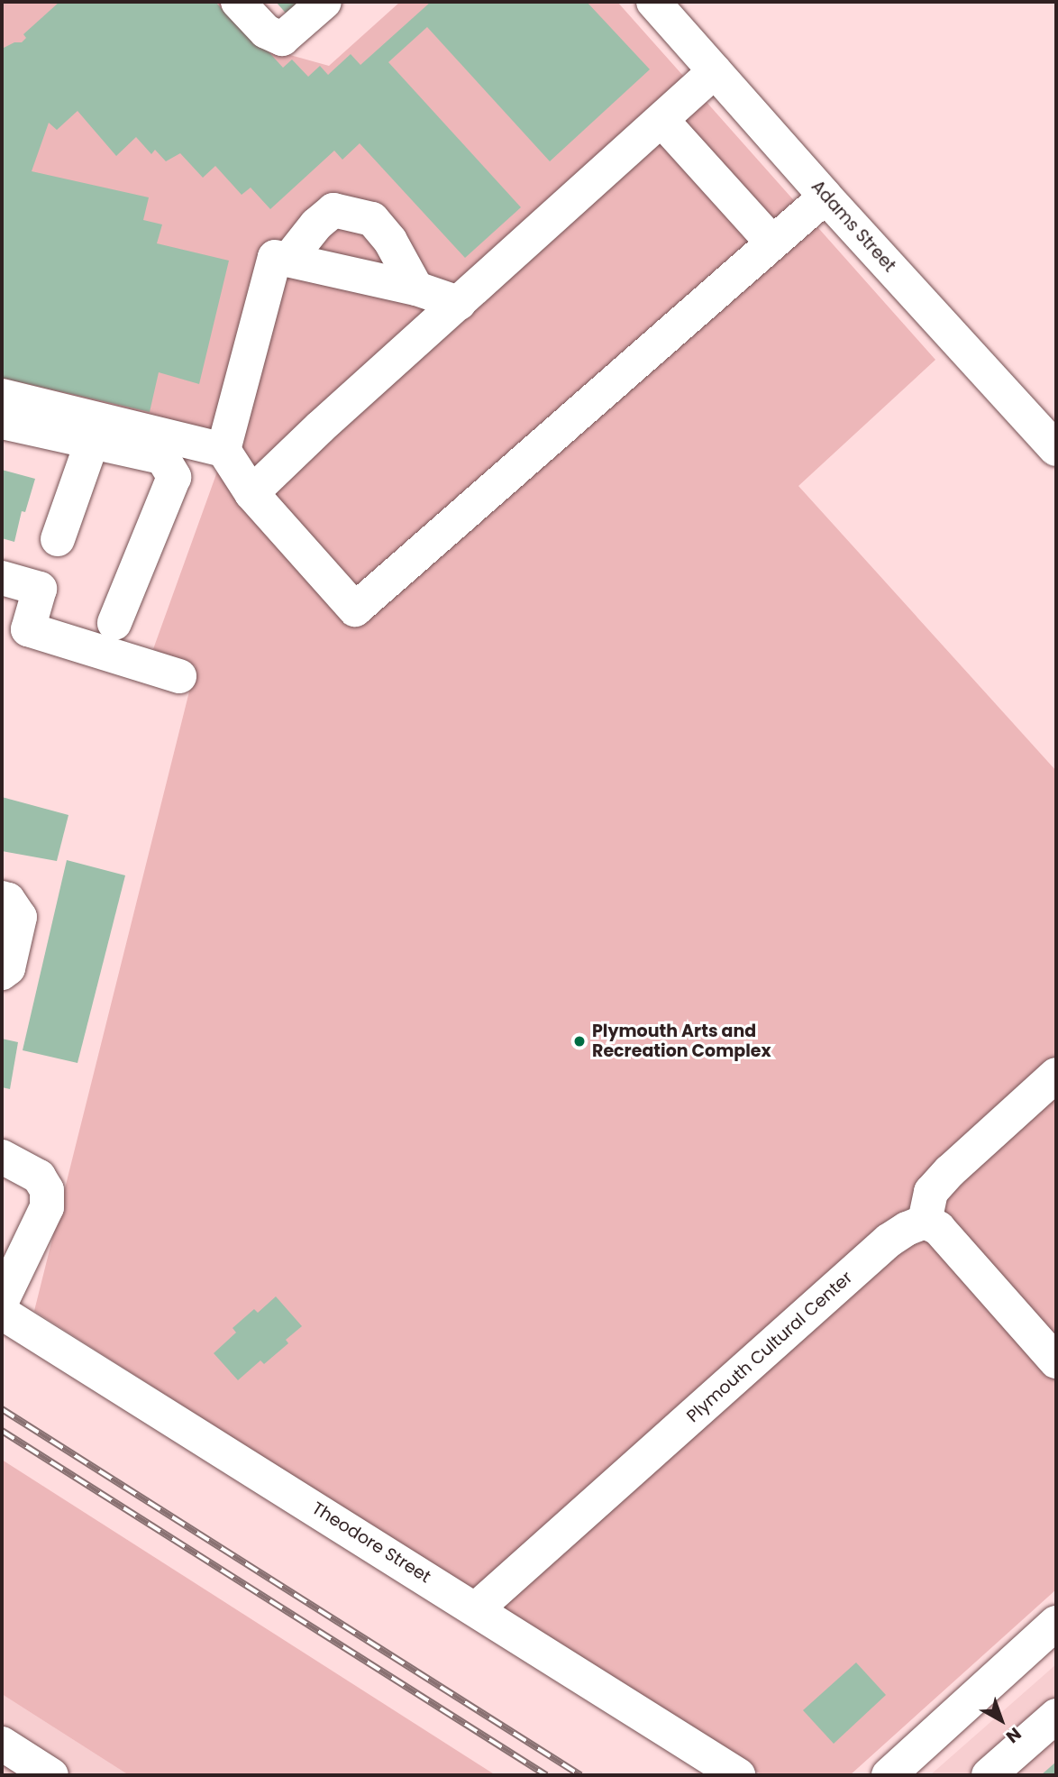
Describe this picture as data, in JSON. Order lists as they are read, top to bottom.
{
  "streets": {
    "street": ["Adams Street", "Plymouth Cultural Center", "Theodore Street"]
  },
  "crossings": [
    ["Plymouth Cultural Center", "Theodore Street"]
  ],
  "places": ["Plymouth Arts and Recreation Complex"],
  "north": "bottom right"
}
